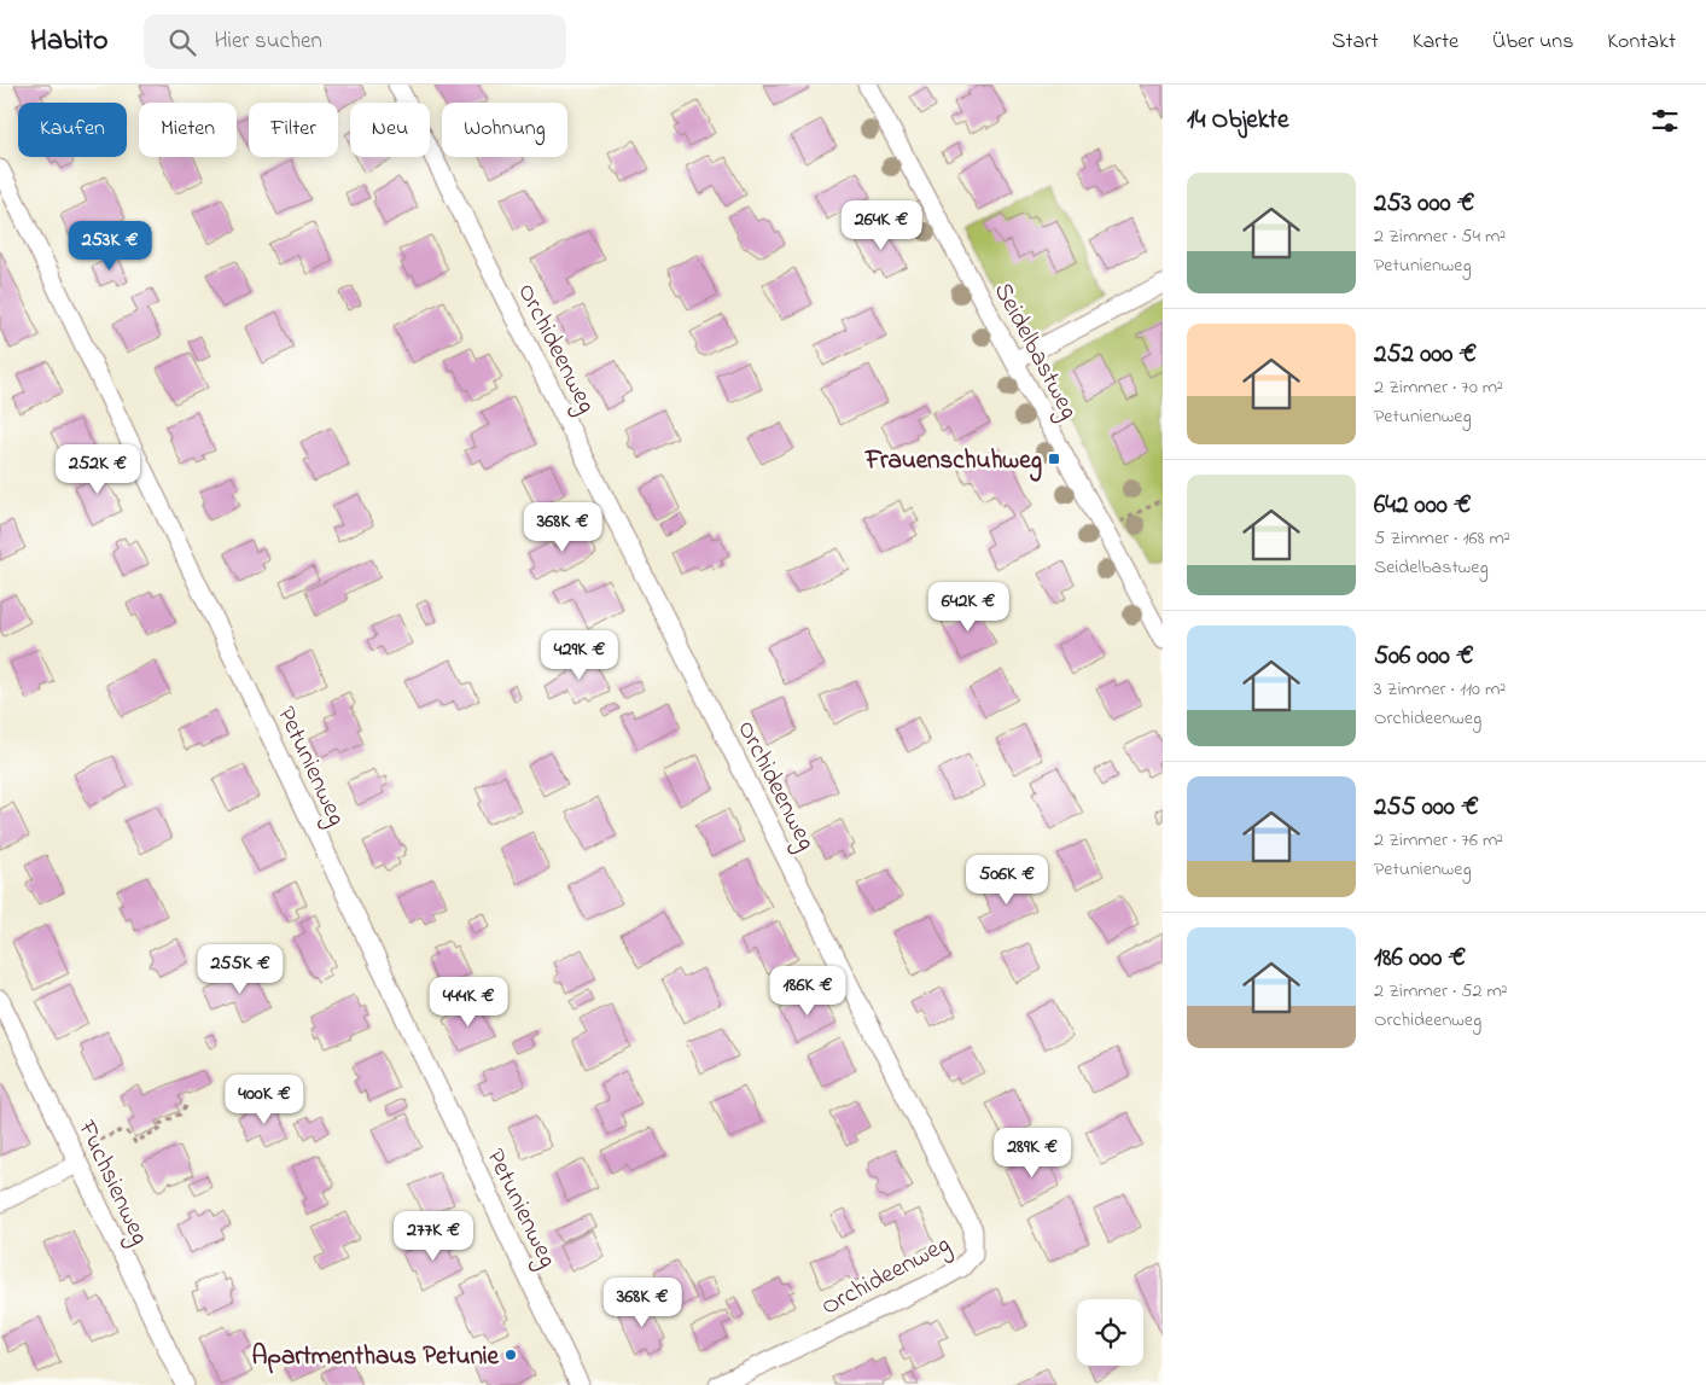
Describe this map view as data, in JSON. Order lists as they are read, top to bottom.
{
  "streets": {
    "street": [
      "Orchideenweg",
      "Seidelbastweg",
      "Petunienweg",
      "Fuchsienweg"
    ]
  },
  "places": {
    "transit": ["Frauenschuhweg"],
    "other": ["Apartmenthaus Petunie"]
  },
  "page": {
    "header": "Habito",
    "search": "Hier suchen",
    "nav": [
      "Start",
      "Karte",
      "Über uns",
      "Kontakt"
    ],
    "heading": "14 Objekte",
    "chip": [
      "Kaufen",
      "Mieten",
      "Filter",
      "Neu",
      "Wohnung"
    ],
    "list": [
      {
        "name": "253 000 €",
        "note": "2 Zimmer · 54 m² · Petunienweg"
      },
      {
        "name": "252 000 €",
        "note": "2 Zimmer · 70 m² · Petunienweg"
      },
      {
        "name": "642 000 €",
        "note": "5 Zimmer · 168 m² · Seidelbastweg"
      },
      {
        "name": "506 000 €",
        "note": "3 Zimmer · 110 m² · Orchideenweg"
      },
      {
        "name": "255 000 €",
        "note": "2 Zimmer · 76 m² · Petunienweg"
      },
      {
        "name": "186 000 €",
        "note": "2 Zimmer · 52 m² · Orchideenweg"
      }
    ],
    "price": [
      "264K €",
      "253K €",
      "252K €",
      "368K €",
      "642K €",
      "429K €",
      "506K €",
      "255K €",
      "186K €",
      "444K €",
      "400K €",
      "289K €",
      "277K €",
      "368K €"
    ]
  }
}
